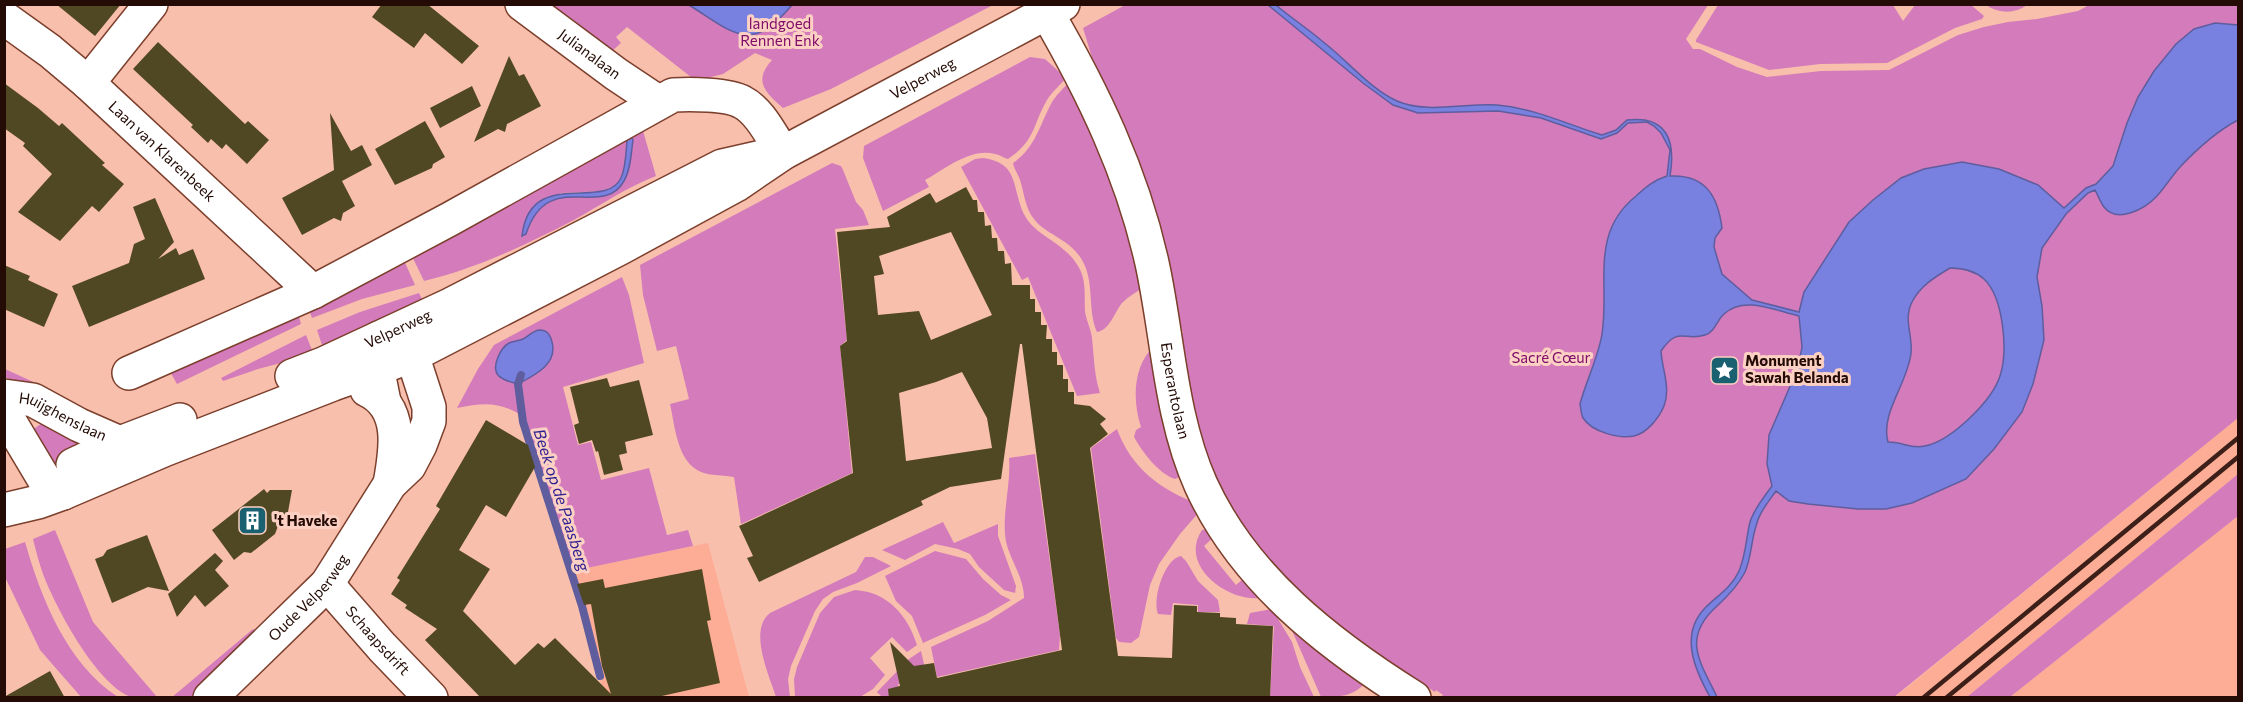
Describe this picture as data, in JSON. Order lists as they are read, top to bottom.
{
  "streets": {
    "street": [
      "Julianalaan",
      "Velperweg",
      "Laan van Klarenbeek",
      "Esperantolaan",
      "Huijghenslaan",
      "Oude Velperweg",
      "Schaapsdrift"
    ]
  },
  "crossings": [
    ["Velperweg", "Esperantolaan"],
    ["Velperweg", "Huijghenslaan"],
    ["Velperweg", "Oude Velperweg"],
    ["Oude Velperweg", "Schaapsdrift"]
  ],
  "water": ["Beek op de Paasberg"],
  "parks": ["landgoed Rennen Enk", "Sacré Cœur"],
  "places": {
    "place": ["Monument Sawah Belanda"],
    "building": ["'t Haveke"]
  }
}
